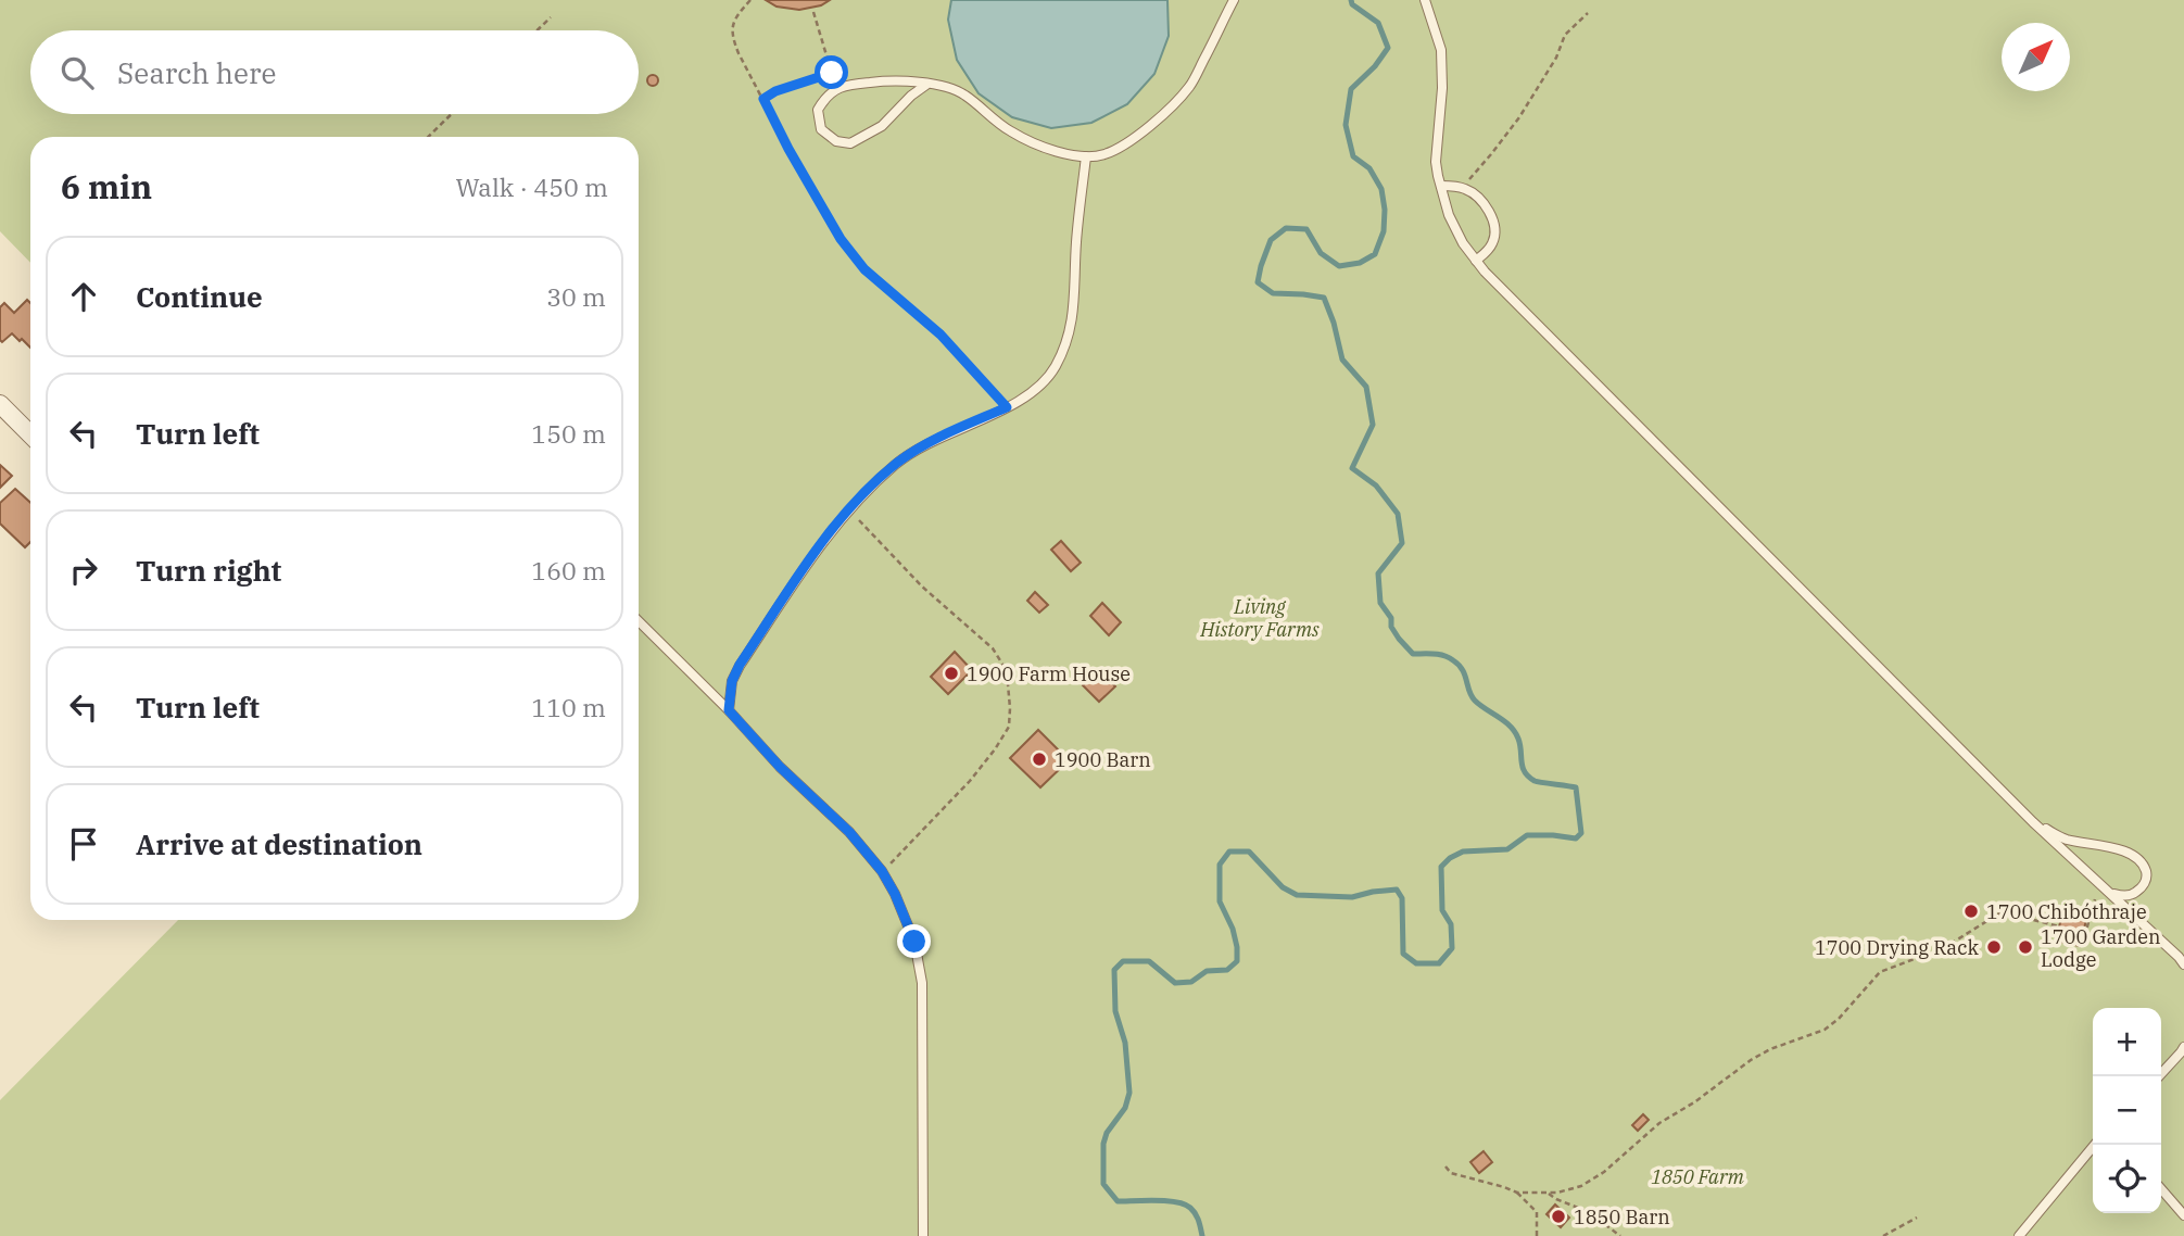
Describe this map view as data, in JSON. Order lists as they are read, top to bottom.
{
  "parks": ["Living History Farms", "1850 Farm"],
  "places": [
    "1900 Farm House",
    "1900 Barn",
    "1700 Chibóthraje",
    "1700 Drying Rack",
    "1700 Garden Lodge",
    "1850 Barn"
  ],
  "north": "top right",
  "page": {
    "search": "Search here",
    "heading": ["6 min", "Walk · 450 m"],
    "list": [
      ["Continue", "30 m"],
      ["Turn left", "150 m"],
      ["Turn right", "160 m"],
      ["Turn left", "110 m"],
      "Arrive at destination"
    ],
    "map_buttons": ["+", "−"]
  }
}
